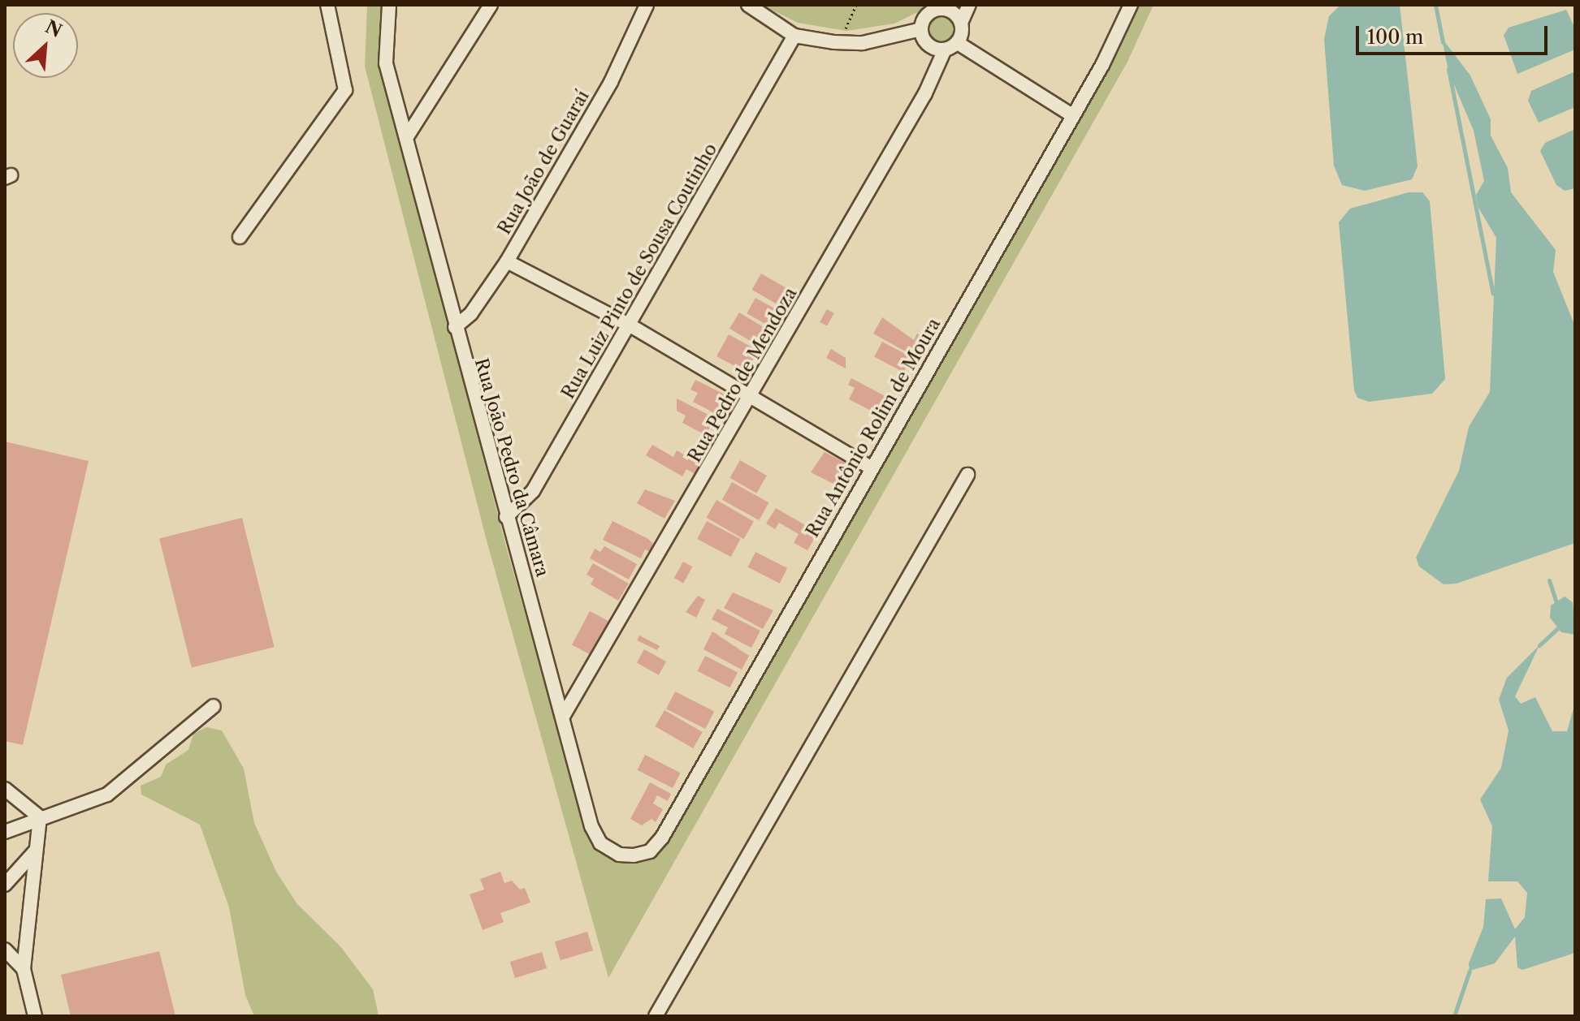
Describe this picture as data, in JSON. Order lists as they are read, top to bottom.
{
  "streets": {
    "street": [
      "Rua João de Guaraí",
      "Rua Luiz Pinto de Sousa Coutinho",
      "Rua Pedro de Mendoza",
      "Rua Antônio Rolim de Moura",
      "Rua João Pedro da Câmara"
    ]
  },
  "crossings": [
    ["Rua João de Guaraí", "Rua João Pedro da Câmara"],
    ["Rua Luiz Pinto de Sousa Coutinho", "Rua João Pedro da Câmara"],
    ["Rua Pedro de Mendoza", "Rua João Pedro da Câmara"],
    ["Rua Antônio Rolim de Moura", "Rua João Pedro da Câmara"]
  ],
  "scale_bar": "100 m",
  "north": "top right"
}
